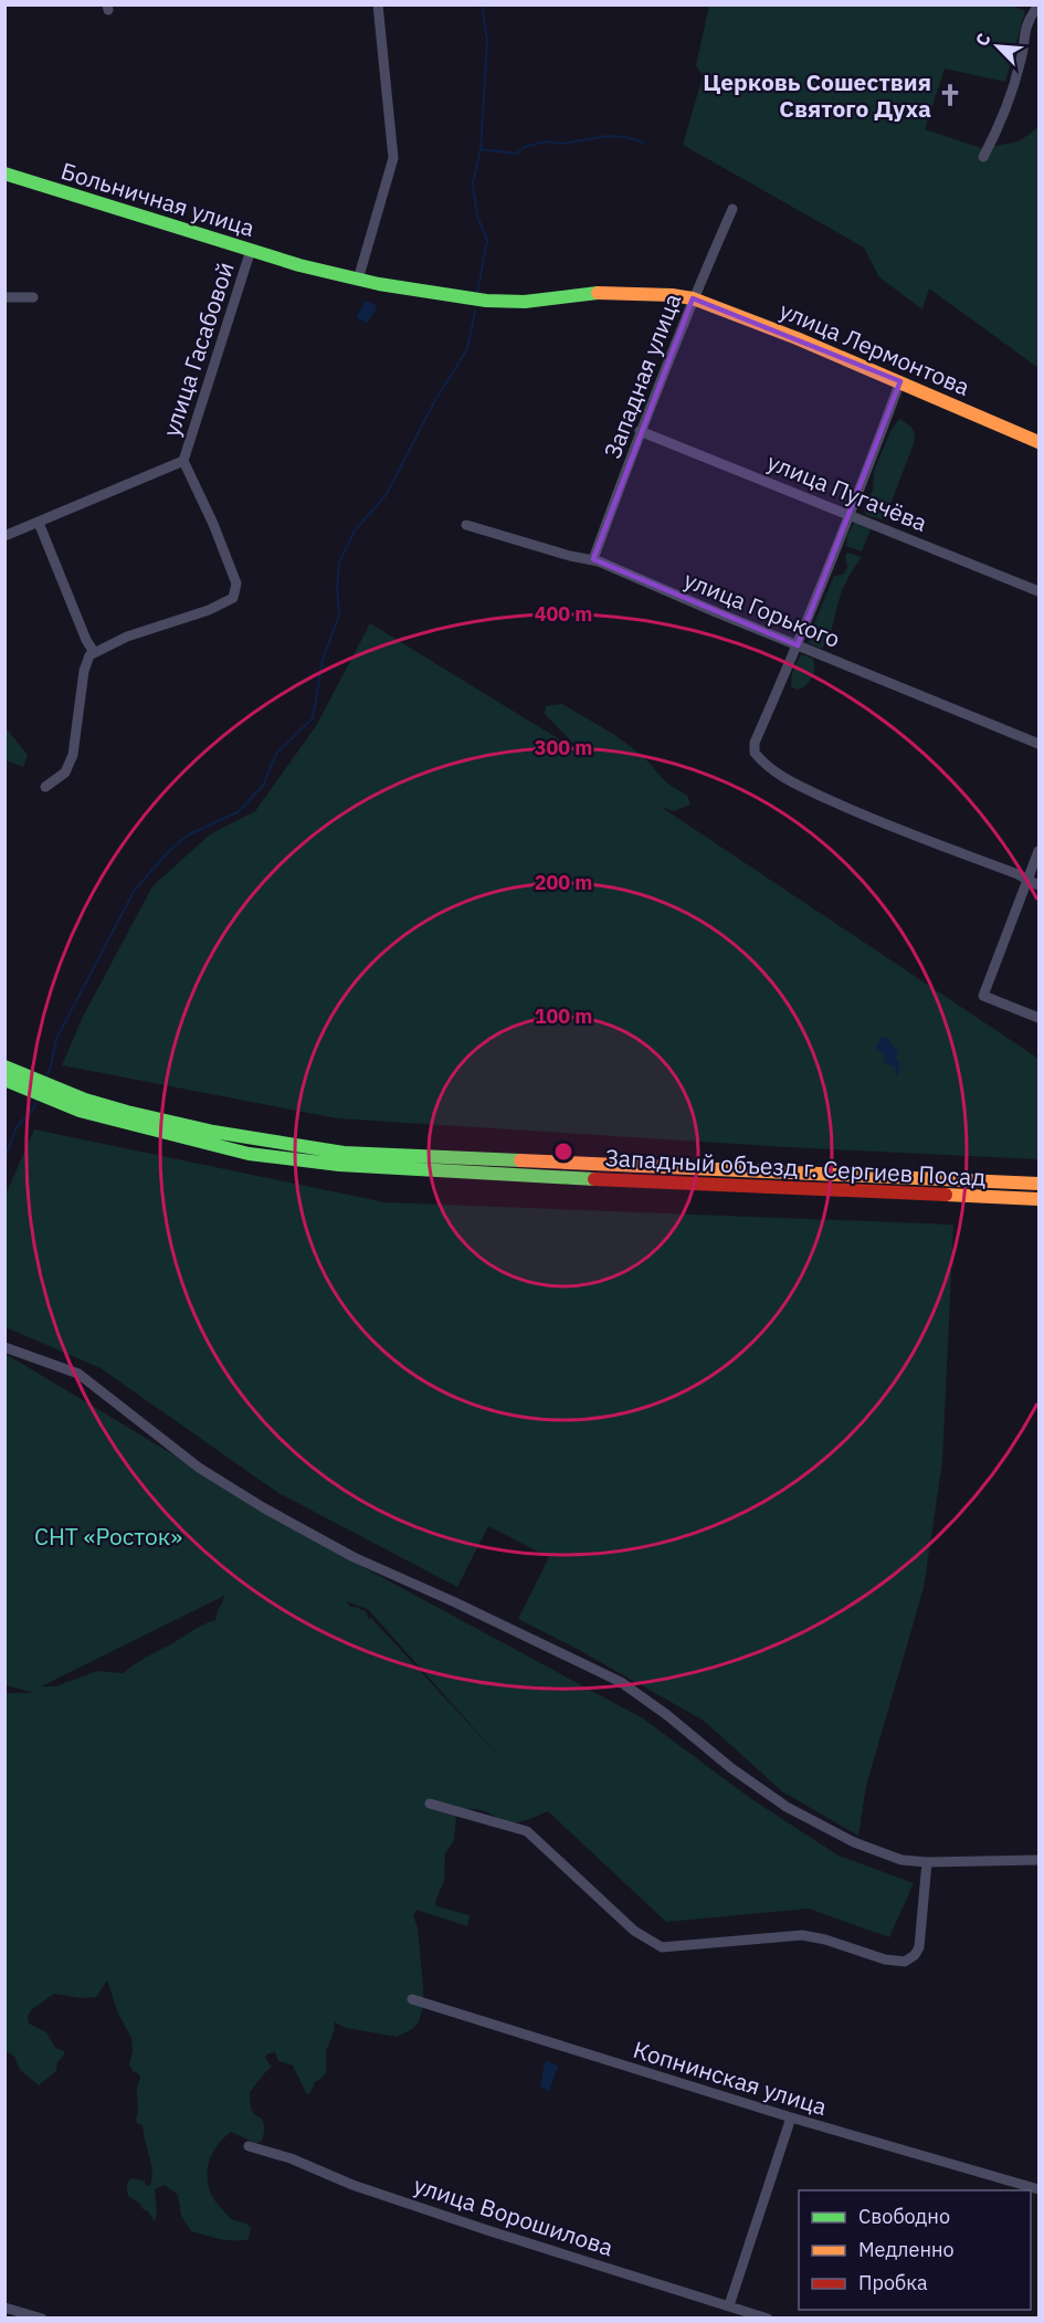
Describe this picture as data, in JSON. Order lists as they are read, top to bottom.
{
  "streets": {
    "main road": ["Больничная улица", "улица Лермонтова", "Западный объезд г. Сергиев Посад"],
    "street": [
      "улица Гасабовой",
      "Западная улица",
      "улица Пугачёва",
      "улица Горького",
      "Копнинская улица",
      "улица Ворошилова"
    ]
  },
  "crossings": [
    ["Больничная улица", "улица Лермонтова"],
    ["Больничная улица", "улица Гасабовой"],
    ["улица Лермонтова", "Западная улица"],
    ["Западная улица", "улица Пугачёва"],
    ["Западная улица", "улица Горького"]
  ],
  "parks": ["СНТ «Росток»"],
  "places": {
    "church": ["Церковь Сошествия Святого Духа"]
  },
  "legend": ["Свободно", "Медленно", "Пробка"],
  "north": "top left",
  "rings": [
    "400 m",
    "300 m",
    "200 m",
    "100 m"
  ]
}
